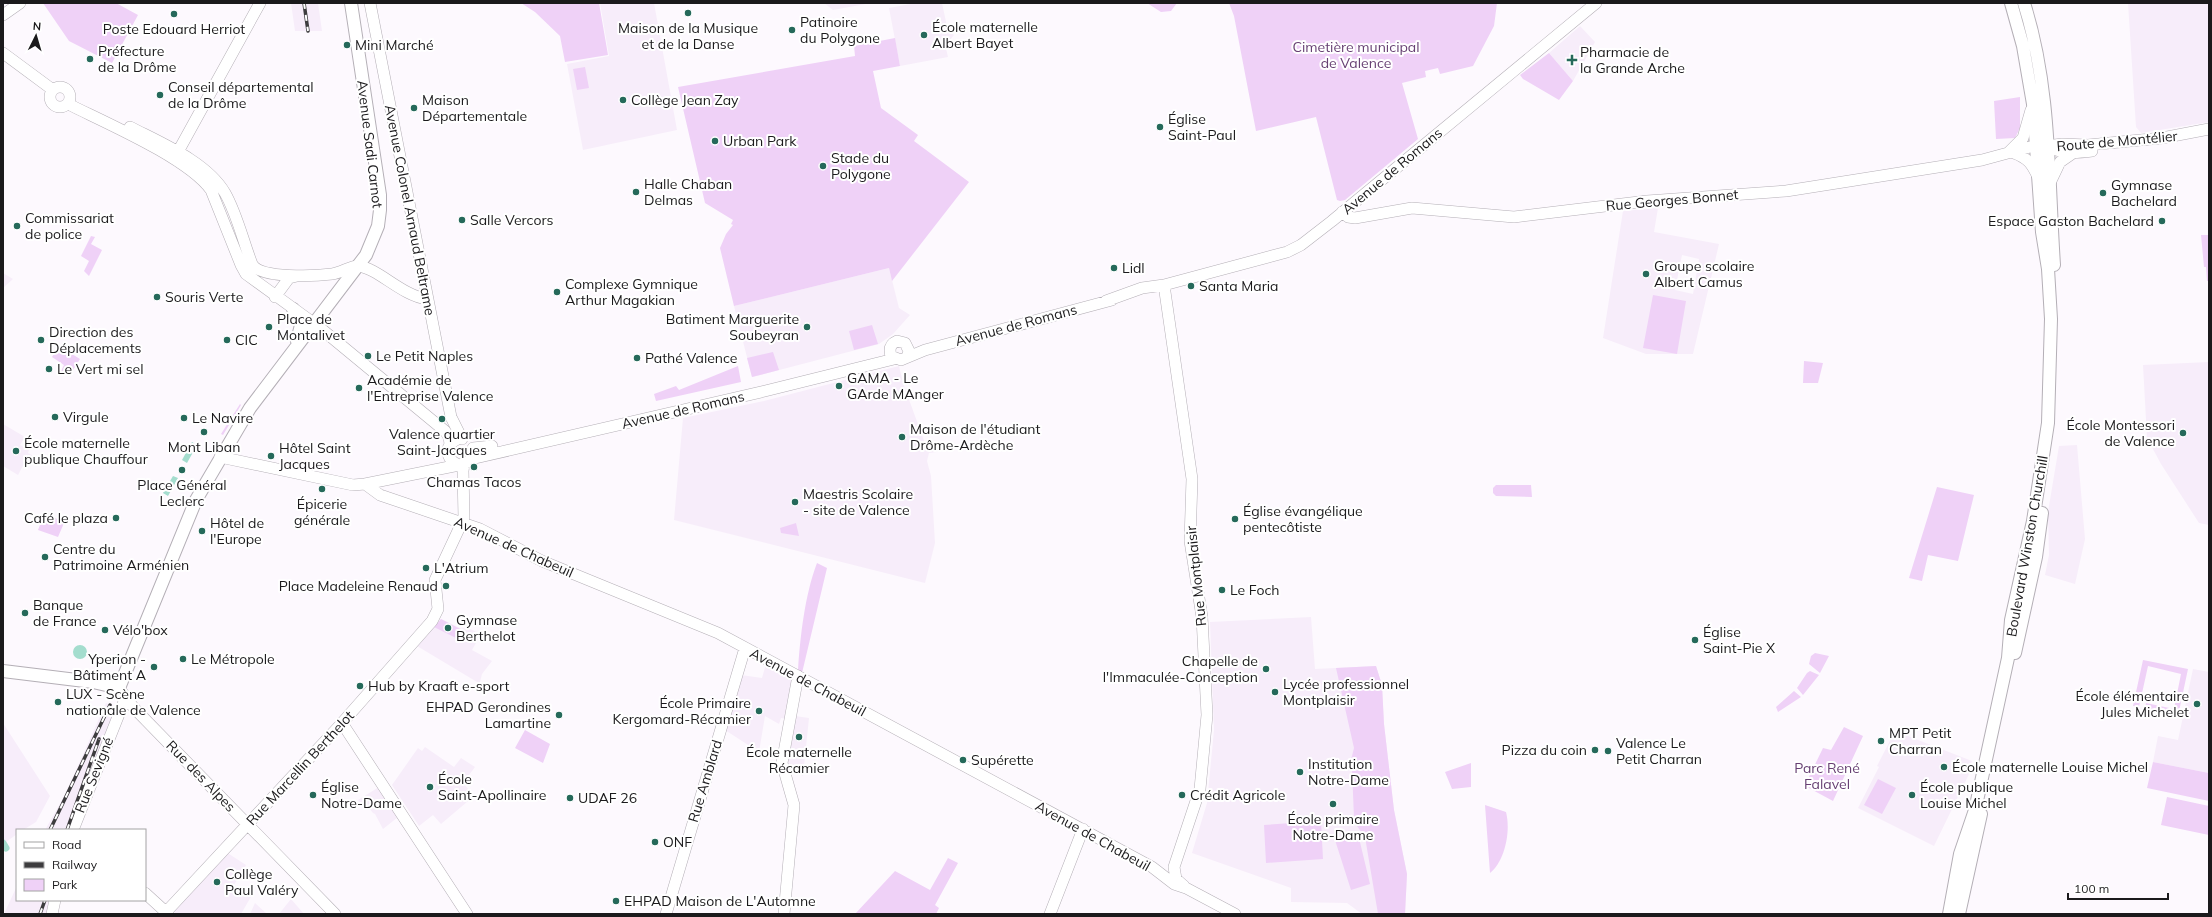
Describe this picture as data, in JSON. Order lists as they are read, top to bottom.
{
  "streets": {
    "main road": [
      "Route de Montélier",
      "Avenue Sadi Carnot",
      "Avenue de Romans",
      "Rue Georges Bonnet",
      "Avenue Colonel Arnaud Beltrame",
      "Boulevard Winston Churchill",
      "Avenue de Chabeuil",
      "Rue Montplaisir",
      "Rue Marcellin Berthelot",
      "Rue Sevigné",
      "Rue des Alpes",
      "Rue Amblard"
    ]
  },
  "crossings": [
    ["Route de Montélier", "Rue Georges Bonnet"],
    ["Route de Montélier", "Boulevard Winston Churchill"],
    ["Avenue Sadi Carnot", "Rue Sevigné"],
    ["Avenue Sadi Carnot", "Rue des Alpes"],
    ["Avenue de Romans", "Rue Georges Bonnet"],
    ["Avenue de Romans", "Avenue de Chabeuil"],
    ["Avenue de Romans", "Rue Montplaisir"],
    ["Rue Georges Bonnet", "Boulevard Winston Churchill"],
    ["Avenue de Chabeuil", "Rue Marcellin Berthelot"],
    ["Avenue de Chabeuil", "Rue Amblard"],
    ["Rue Marcellin Berthelot", "Rue des Alpes"],
    ["Rue Sevigné", "Rue des Alpes"]
  ],
  "parks": ["Cimetière municipal de Valence", "Parc René Falavel"],
  "places": {
    "other": [
      "Maison de la Musique et de la Danse",
      "Poste Edouard Herriot",
      "Patinoire du Polygone",
      "École maternelle Albert Bayet",
      "Mini Marché",
      "Préfecture de la Drôme",
      "Conseil départemental de la Drôme",
      "Collège Jean Zay",
      "Maison Départementale",
      "Église Saint-Paul",
      "Urban Park",
      "Stade du Polygone",
      "Halle Chaban Delmas",
      "Gymnase Bachelard",
      "Salle Vercors",
      "Espace Gaston Bachelard",
      "Commissariat de police",
      "Lidl",
      "Groupe scolaire Albert Camus",
      "Santa Maria",
      "Complexe Gymnique Arthur Magakian",
      "Souris Verte",
      "Place de Montalivet",
      "Batiment Marguerite Soubeyran",
      "Direction des Déplacements",
      "CIC",
      "Le Petit Naples",
      "Pathé Valence",
      "Le Vert mi sel",
      "GAMA - Le GArde MAnger",
      "Académie de l'Entreprise Valence",
      "Virgule",
      "Le Navire",
      "Valence quartier Saint-Jacques",
      "Mont Liban",
      "École Montessori de Valence",
      "Maison de l'étudiant Drôme-Ardèche",
      "École maternelle publique Chauffour",
      "Hôtel Saint Jacques",
      "Chamas Tacos",
      "Place Général Leclerc",
      "Épicerie générale",
      "Maestris Scolaire - site de Valence",
      "Café le plaza",
      "Église évangélique pentecôtiste",
      "Hôtel de l'Europe",
      "Centre du Patrimoine Arménien",
      "L'Atrium",
      "Place Madeleine Renaud",
      "Le Foch",
      "Banque de France",
      "Gymnase Berthelot",
      "Vélo'box",
      "Église Saint-Pie X",
      "Le Métropole",
      "Yperion - Bâtiment A",
      "Chapelle de l'Immaculée-Conception",
      "Hub by Kraaft e-sport",
      "Lycée professionnel Montplaisir",
      "LUX - Scène nationale de Valence",
      "École élémentaire Jules Michelet",
      "École Primaire Kergomard-Récamier",
      "EHPAD Gerondines Lamartine",
      "École maternelle Récamier",
      "MPT Petit Charran",
      "Pizza du coin",
      "Valence Le Petit Charran",
      "Supérette",
      "École maternelle Louise Michel",
      "Institution Notre-Dame",
      "École Saint-Apollinaire",
      "Église Notre-Dame",
      "Crédit Agricole",
      "École publique Louise Michel",
      "UDAF 26",
      "École primaire Notre-Dame",
      "ONF",
      "Collège Paul Valéry",
      "EHPAD Maison de L'Automne"
    ],
    "health": ["Pharmacie de la Grande Arche"]
  },
  "legend": ["Road", "Railway", "Park"],
  "scale_bar": "100 m",
  "north": "top"
}
